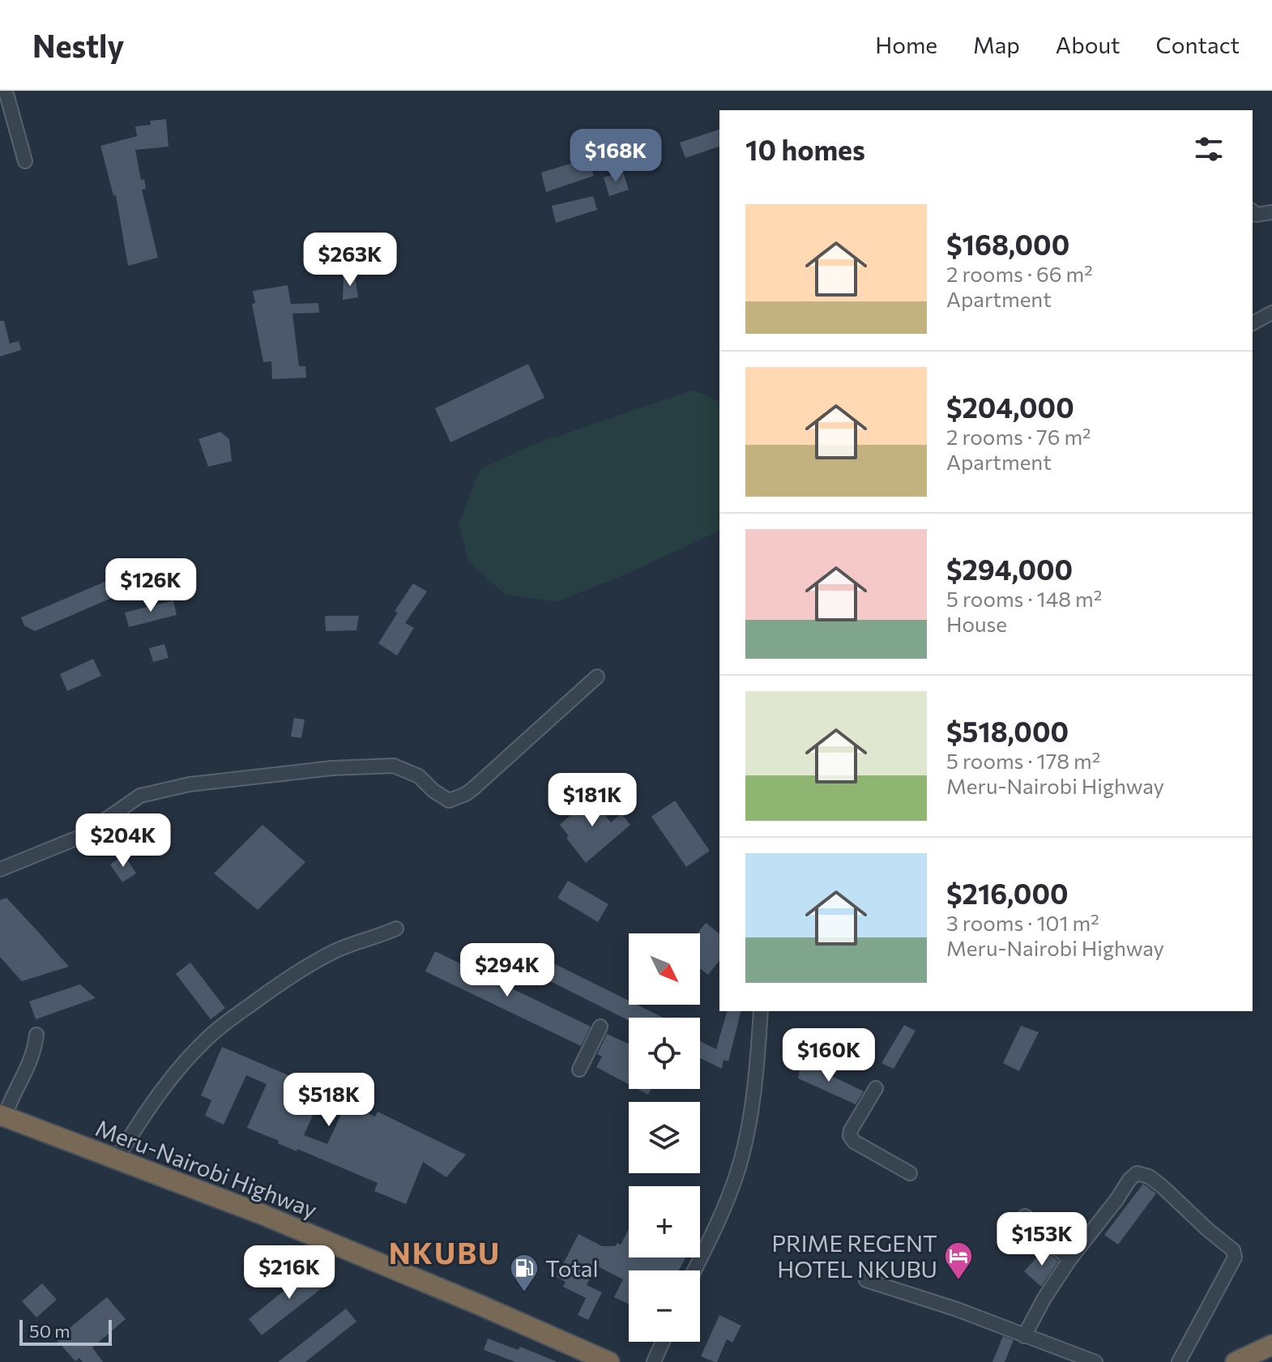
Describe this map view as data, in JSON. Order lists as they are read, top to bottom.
{
  "streets": {
    "highway": ["Meru-Nairobi Highway"]
  },
  "districts": ["NKUBU"],
  "places": {
    "hotel": ["PRIME REGENT HOTEL NKUBU"],
    "fuel station": ["Total"]
  },
  "scale_bar": "50 m",
  "north": "bottom right",
  "page": {
    "header": "Nestly",
    "nav": [
      "Home",
      "Map",
      "About",
      "Contact"
    ],
    "heading": "10 homes",
    "price": [
      "$168K",
      "$263K",
      "$126K",
      "$181K",
      "$204K",
      "$294K",
      "$160K",
      "$518K",
      "$153K",
      "$216K"
    ],
    "list": [
      {
        "name": "$168,000",
        "note": "2 rooms · 66 m² · Apartment"
      },
      {
        "name": "$204,000",
        "note": "2 rooms · 76 m² · Apartment"
      },
      {
        "name": "$294,000",
        "note": "5 rooms · 148 m² · House"
      },
      {
        "name": "$518,000",
        "note": "5 rooms · 178 m² · Meru-Nairobi Highway"
      },
      {
        "name": "$216,000",
        "note": "3 rooms · 101 m² · Meru-Nairobi Highway"
      }
    ],
    "map_buttons": ["+", "−"],
    "scale": "50 m"
  }
}
